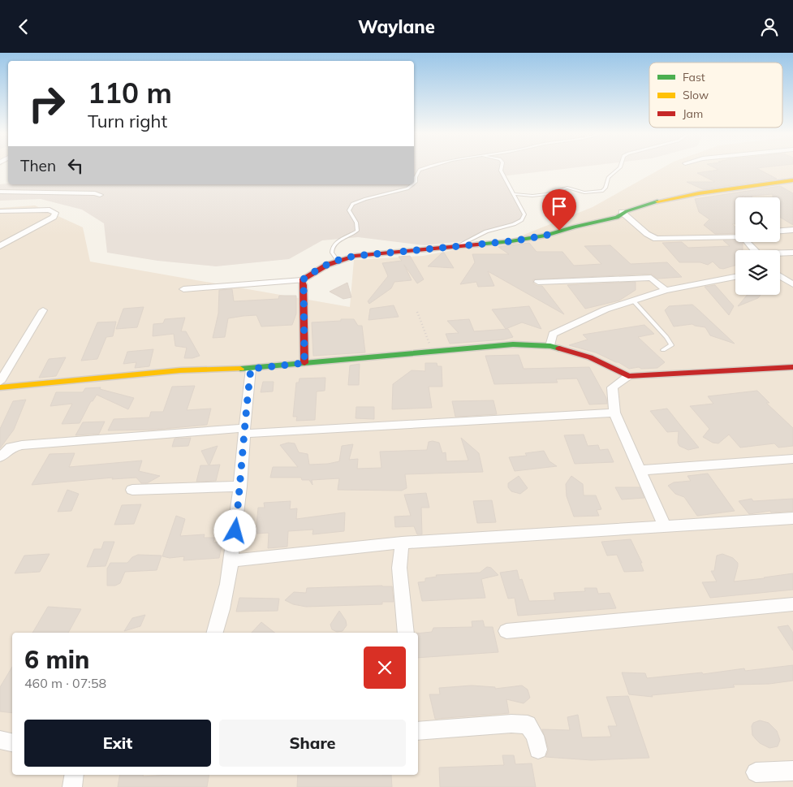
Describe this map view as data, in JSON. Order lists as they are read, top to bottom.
{
  "legend": ["Fast", "Slow", "Jam"],
  "page": {
    "header": "Waylane",
    "turn": ["110 m", "Turn right"],
    "then": "Then",
    "heading": ["6 min", "460 m · 07:58"],
    "buttons": ["Exit", "Share"]
  }
}
